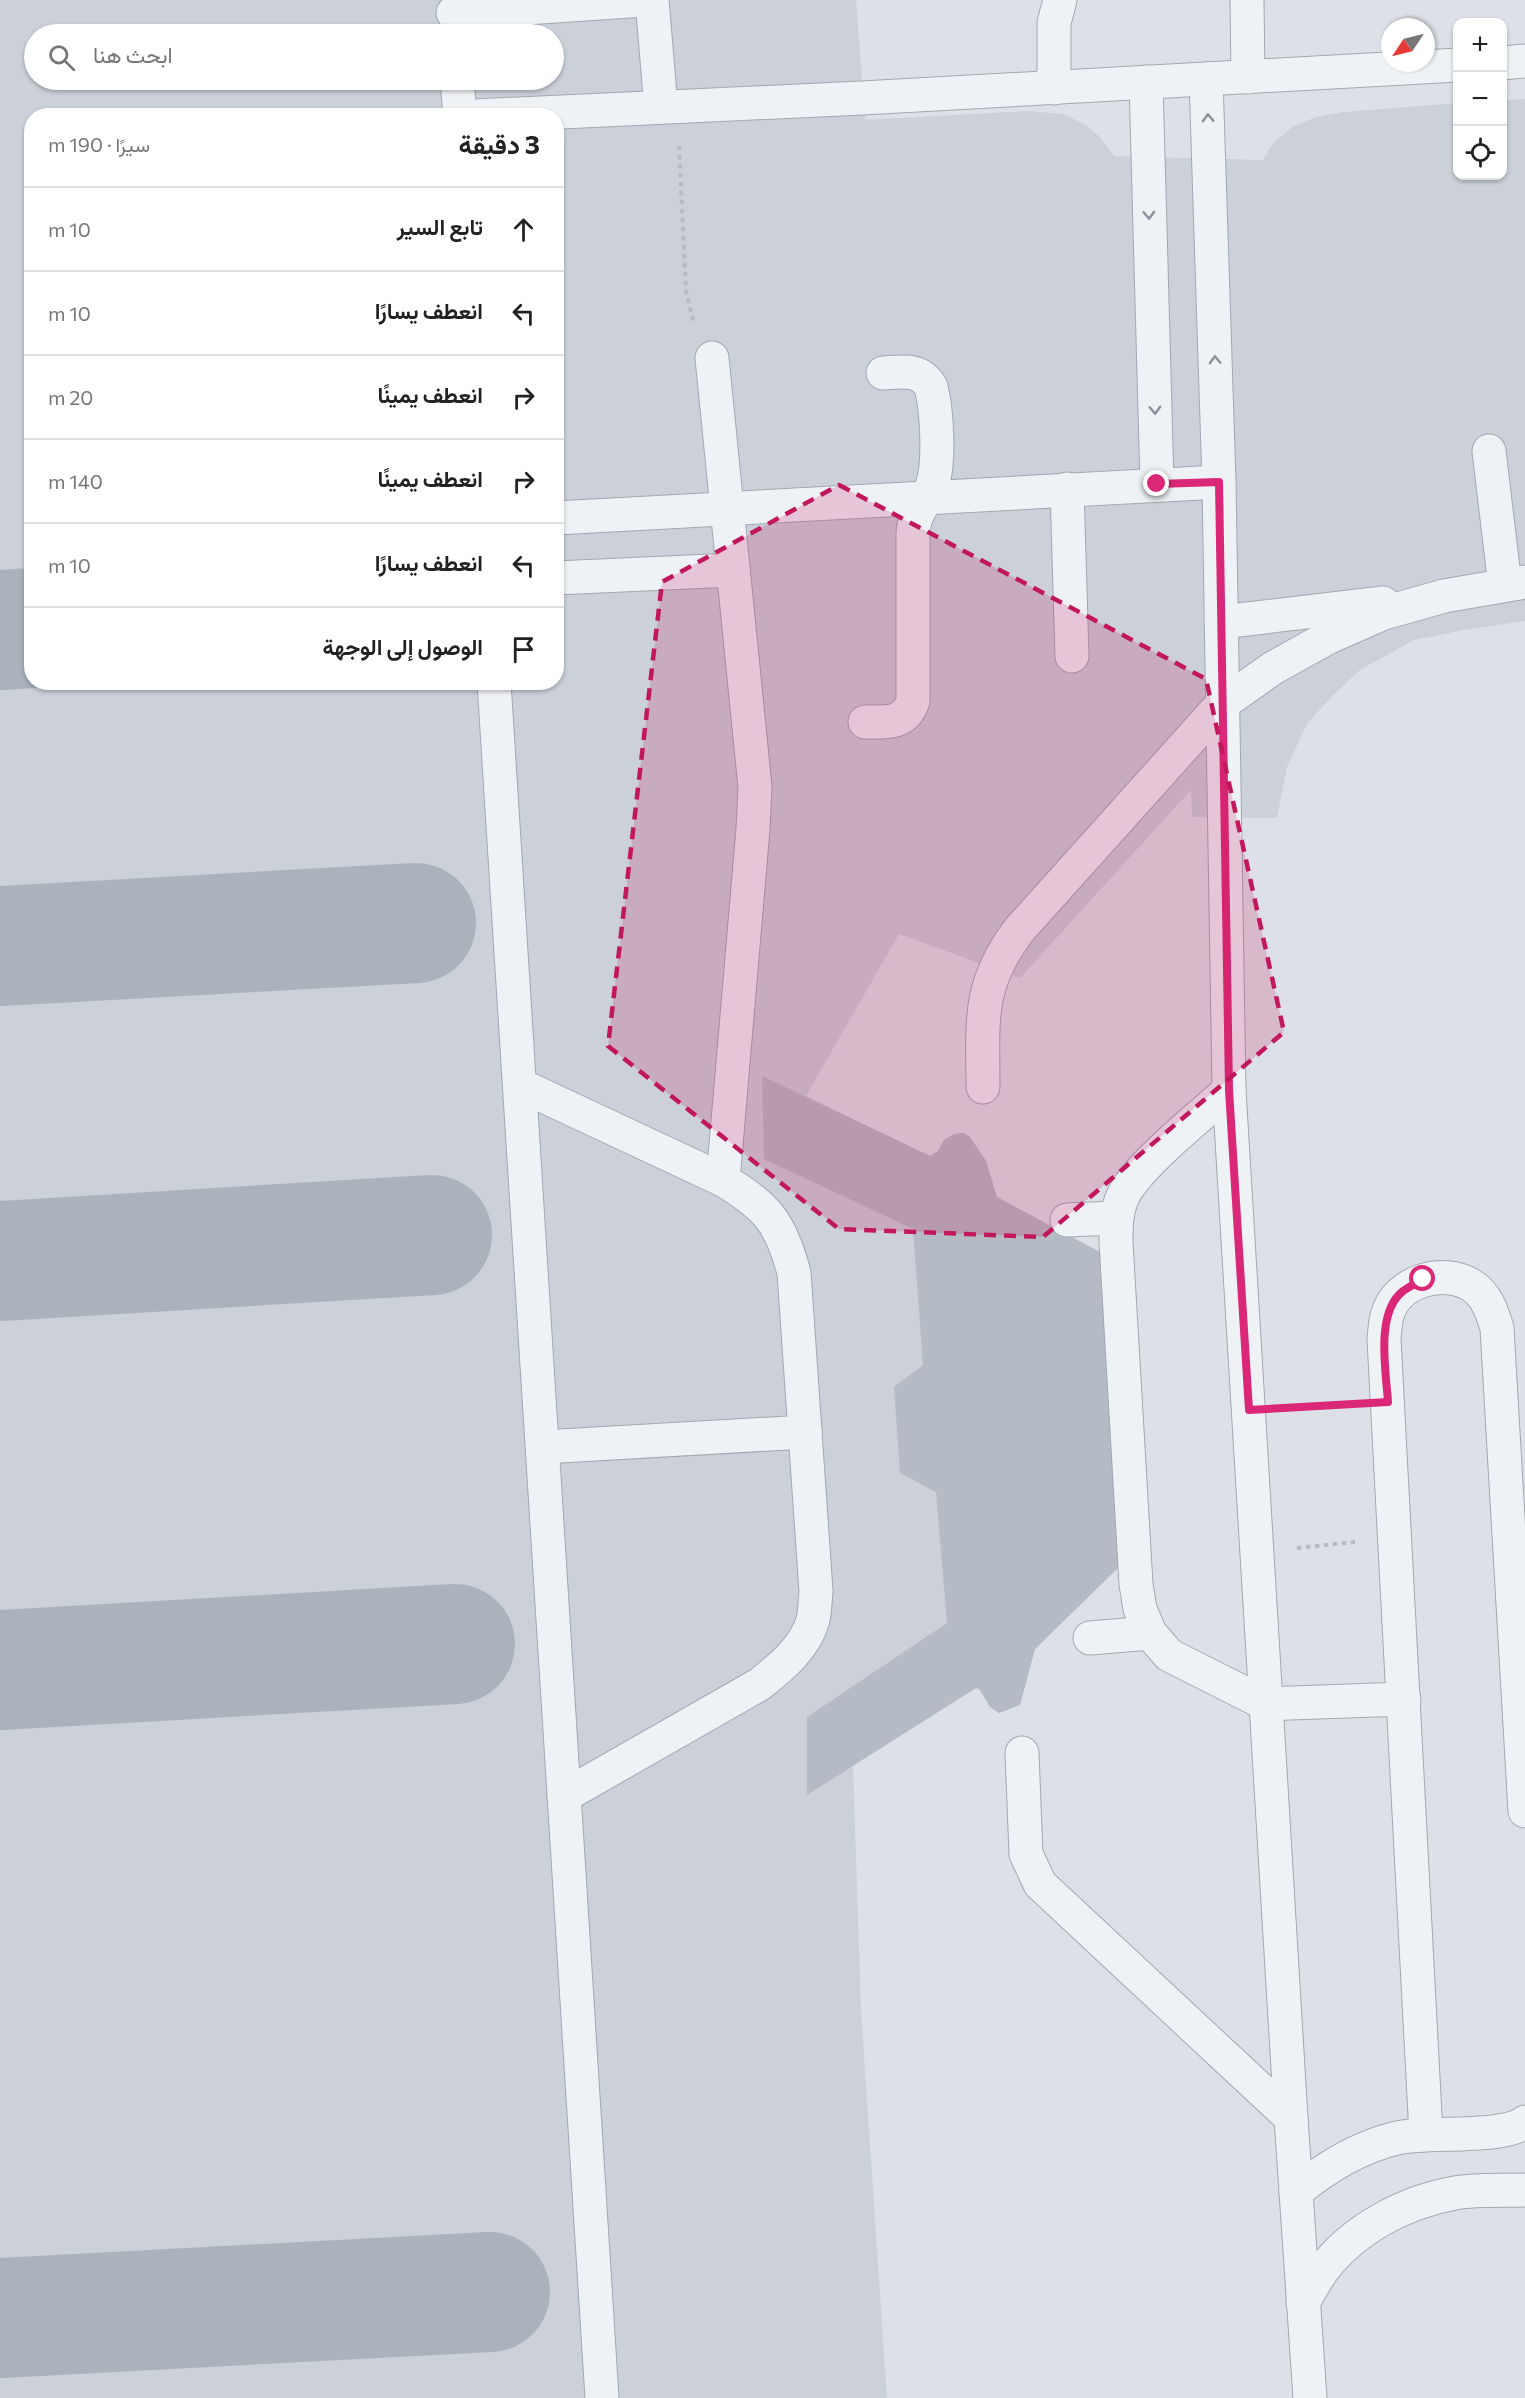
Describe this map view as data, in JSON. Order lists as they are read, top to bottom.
{
  "north": "bottom left",
  "page": {
    "map_buttons": ["+", "−"],
    "search": "ابحث هنا",
    "heading": ["3 دقيقة", "سيرًا · 190 m"],
    "list": [
      ["تابع السير", "10 m"],
      ["انعطف يسارًا", "10 m"],
      ["انعطف يمينًا", "20 m"],
      ["انعطف يمينًا", "140 m"],
      ["انعطف يسارًا", "10 m"],
      "الوصول إلى الوجهة"
    ]
  }
}
